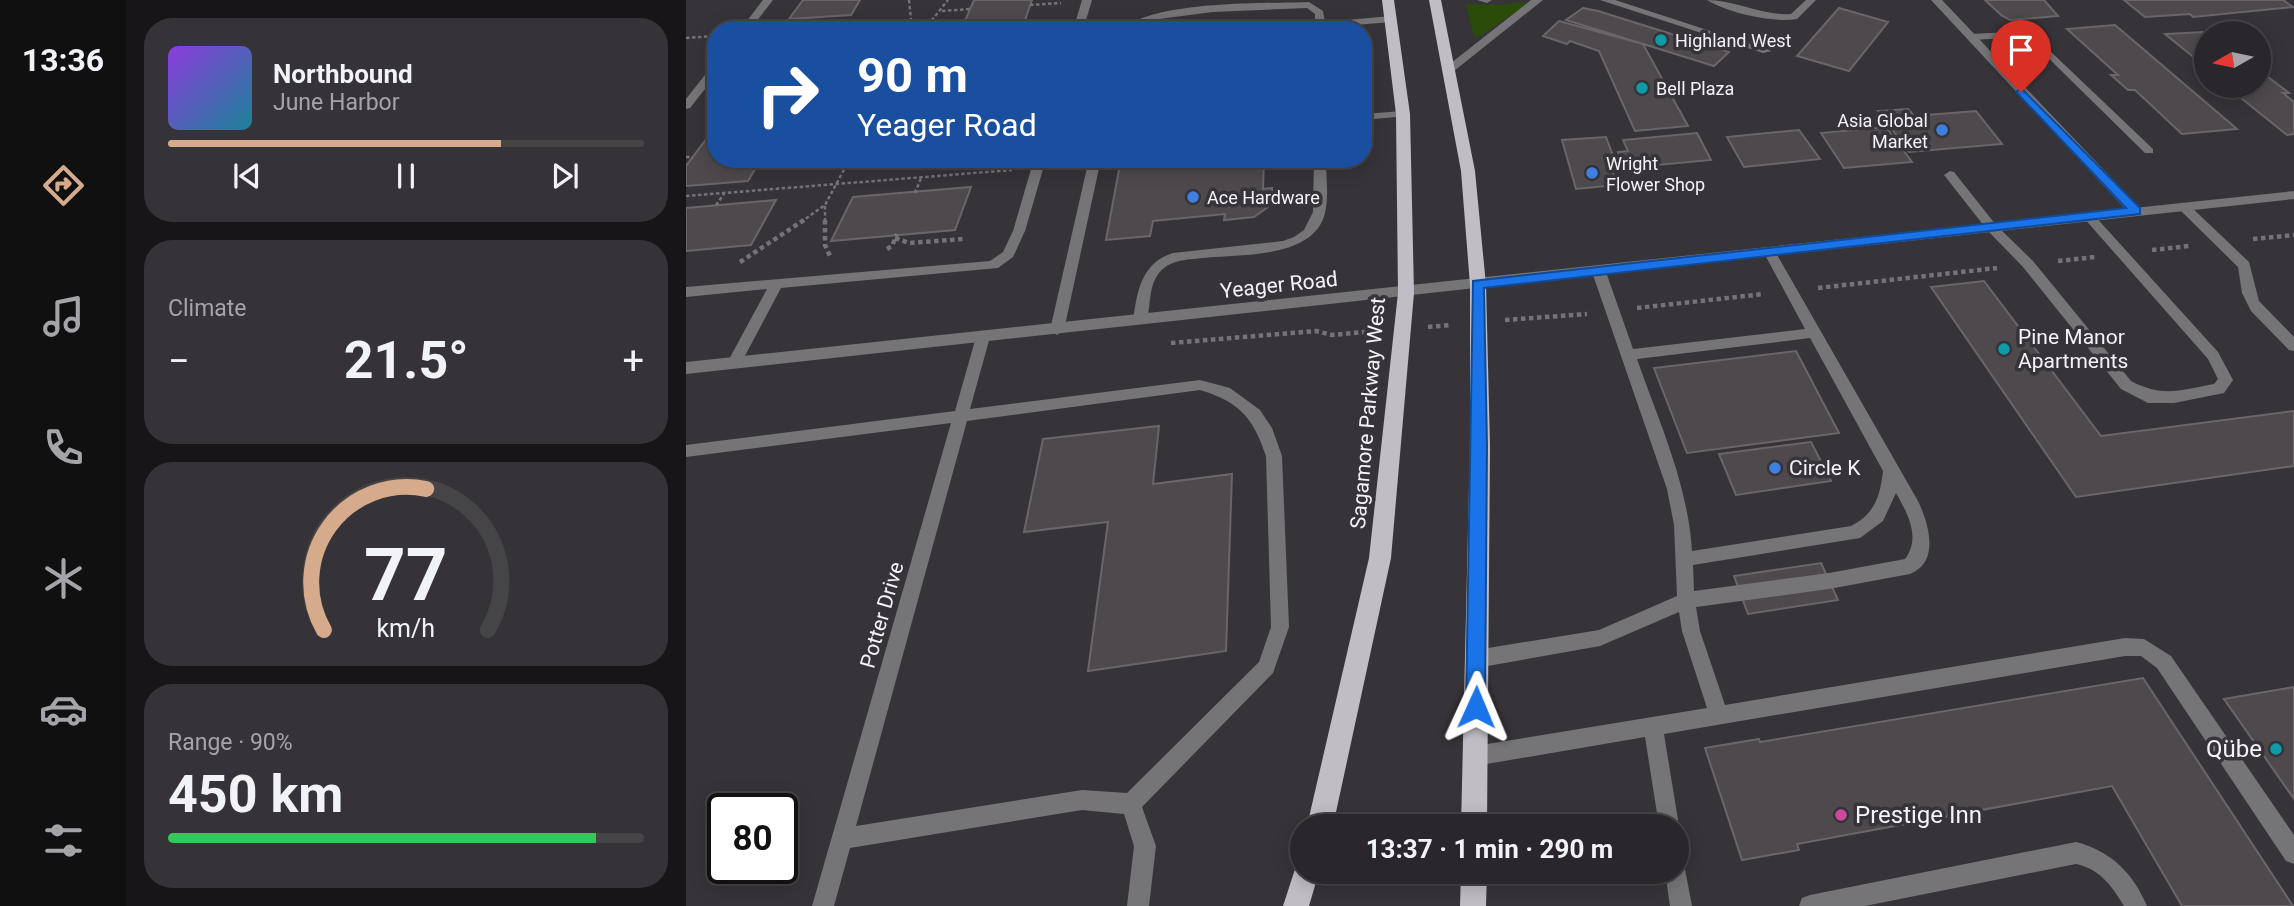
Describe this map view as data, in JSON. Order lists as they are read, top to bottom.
{
  "streets": {
    "highway": ["Sagamore Parkway West"],
    "street": ["Yeager Road"],
    "lane": ["Potter Drive"]
  },
  "crossings": [
    ["Yeager Road", "Sagamore Parkway West"],
    ["Yeager Road", "Potter Drive"]
  ],
  "places": [
    "Highland West",
    "Bell Plaza",
    "Asia Global Market",
    "Wright Flower Shop",
    "Ace Hardware",
    "Pine Manor Apartments",
    "Circle K",
    "Qübe",
    "Prestige Inn"
  ],
  "north": "left",
  "page": {
    "tabs": "13:36",
    "turn": ["90 m", "Yeager Road"],
    "song": ["Northbound", "June Harbor"],
    "tile": [
      "Climate",
      ["Range · 90%", "450 km"]
    ],
    "heat": ["−", "21.5°", "+"],
    "limit": "80",
    "trip": "13:37 · 1 min · 290 m",
    "gauge": ["77", "km/h"]
  }
}
